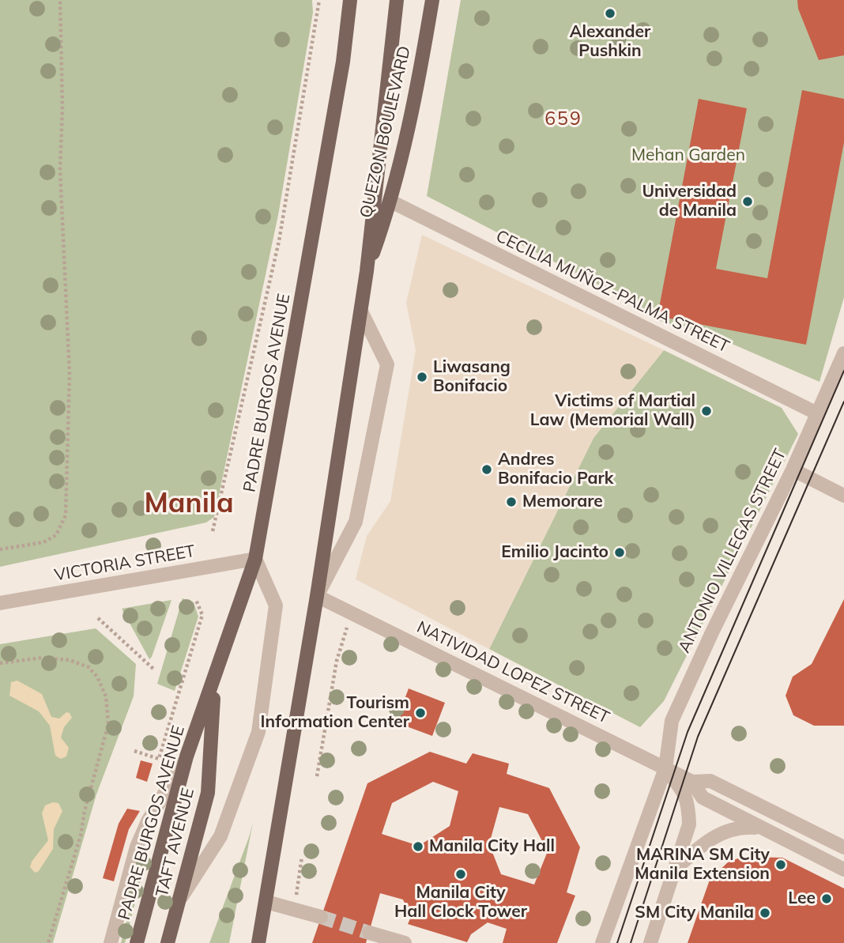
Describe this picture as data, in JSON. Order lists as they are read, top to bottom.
{
  "streets": {
    "main road": ["QUEZON BOULEVARD", "PADRE BURGOS AVENUE", "TAFT AVENUE"],
    "street": [
      "CECILIA MUÑOZ-PALMA STREET",
      "ANTONIO VILLEGAS STREET",
      "VICTORIA STREET",
      "NATIVIDAD LOPEZ STREET"
    ]
  },
  "crossings": [
    ["QUEZON BOULEVARD", "CECILIA MUÑOZ-PALMA STREET"],
    ["CECILIA MUÑOZ-PALMA STREET", "ANTONIO VILLEGAS STREET"],
    ["PADRE BURGOS AVENUE", "VICTORIA STREET"],
    ["PADRE BURGOS AVENUE", "TAFT AVENUE"],
    ["ANTONIO VILLEGAS STREET", "NATIVIDAD LOPEZ STREET"]
  ],
  "districts": ["659", "Manila"],
  "parks": ["Mehan Garden"],
  "places": [
    "Alexander Pushkin",
    "Universidad de Manila",
    "Liwasang Bonifacio",
    "Victims of Martial Law (Memorial Wall)",
    "Andres Bonifacio Park",
    "Memorare",
    "Emilio Jacinto",
    "Tourism Information Center",
    "Manila City Hall",
    "MARINA SM City Manila Extension",
    "Manila City Hall Clock Tower",
    "Lee",
    "SM City Manila"
  ]
}
